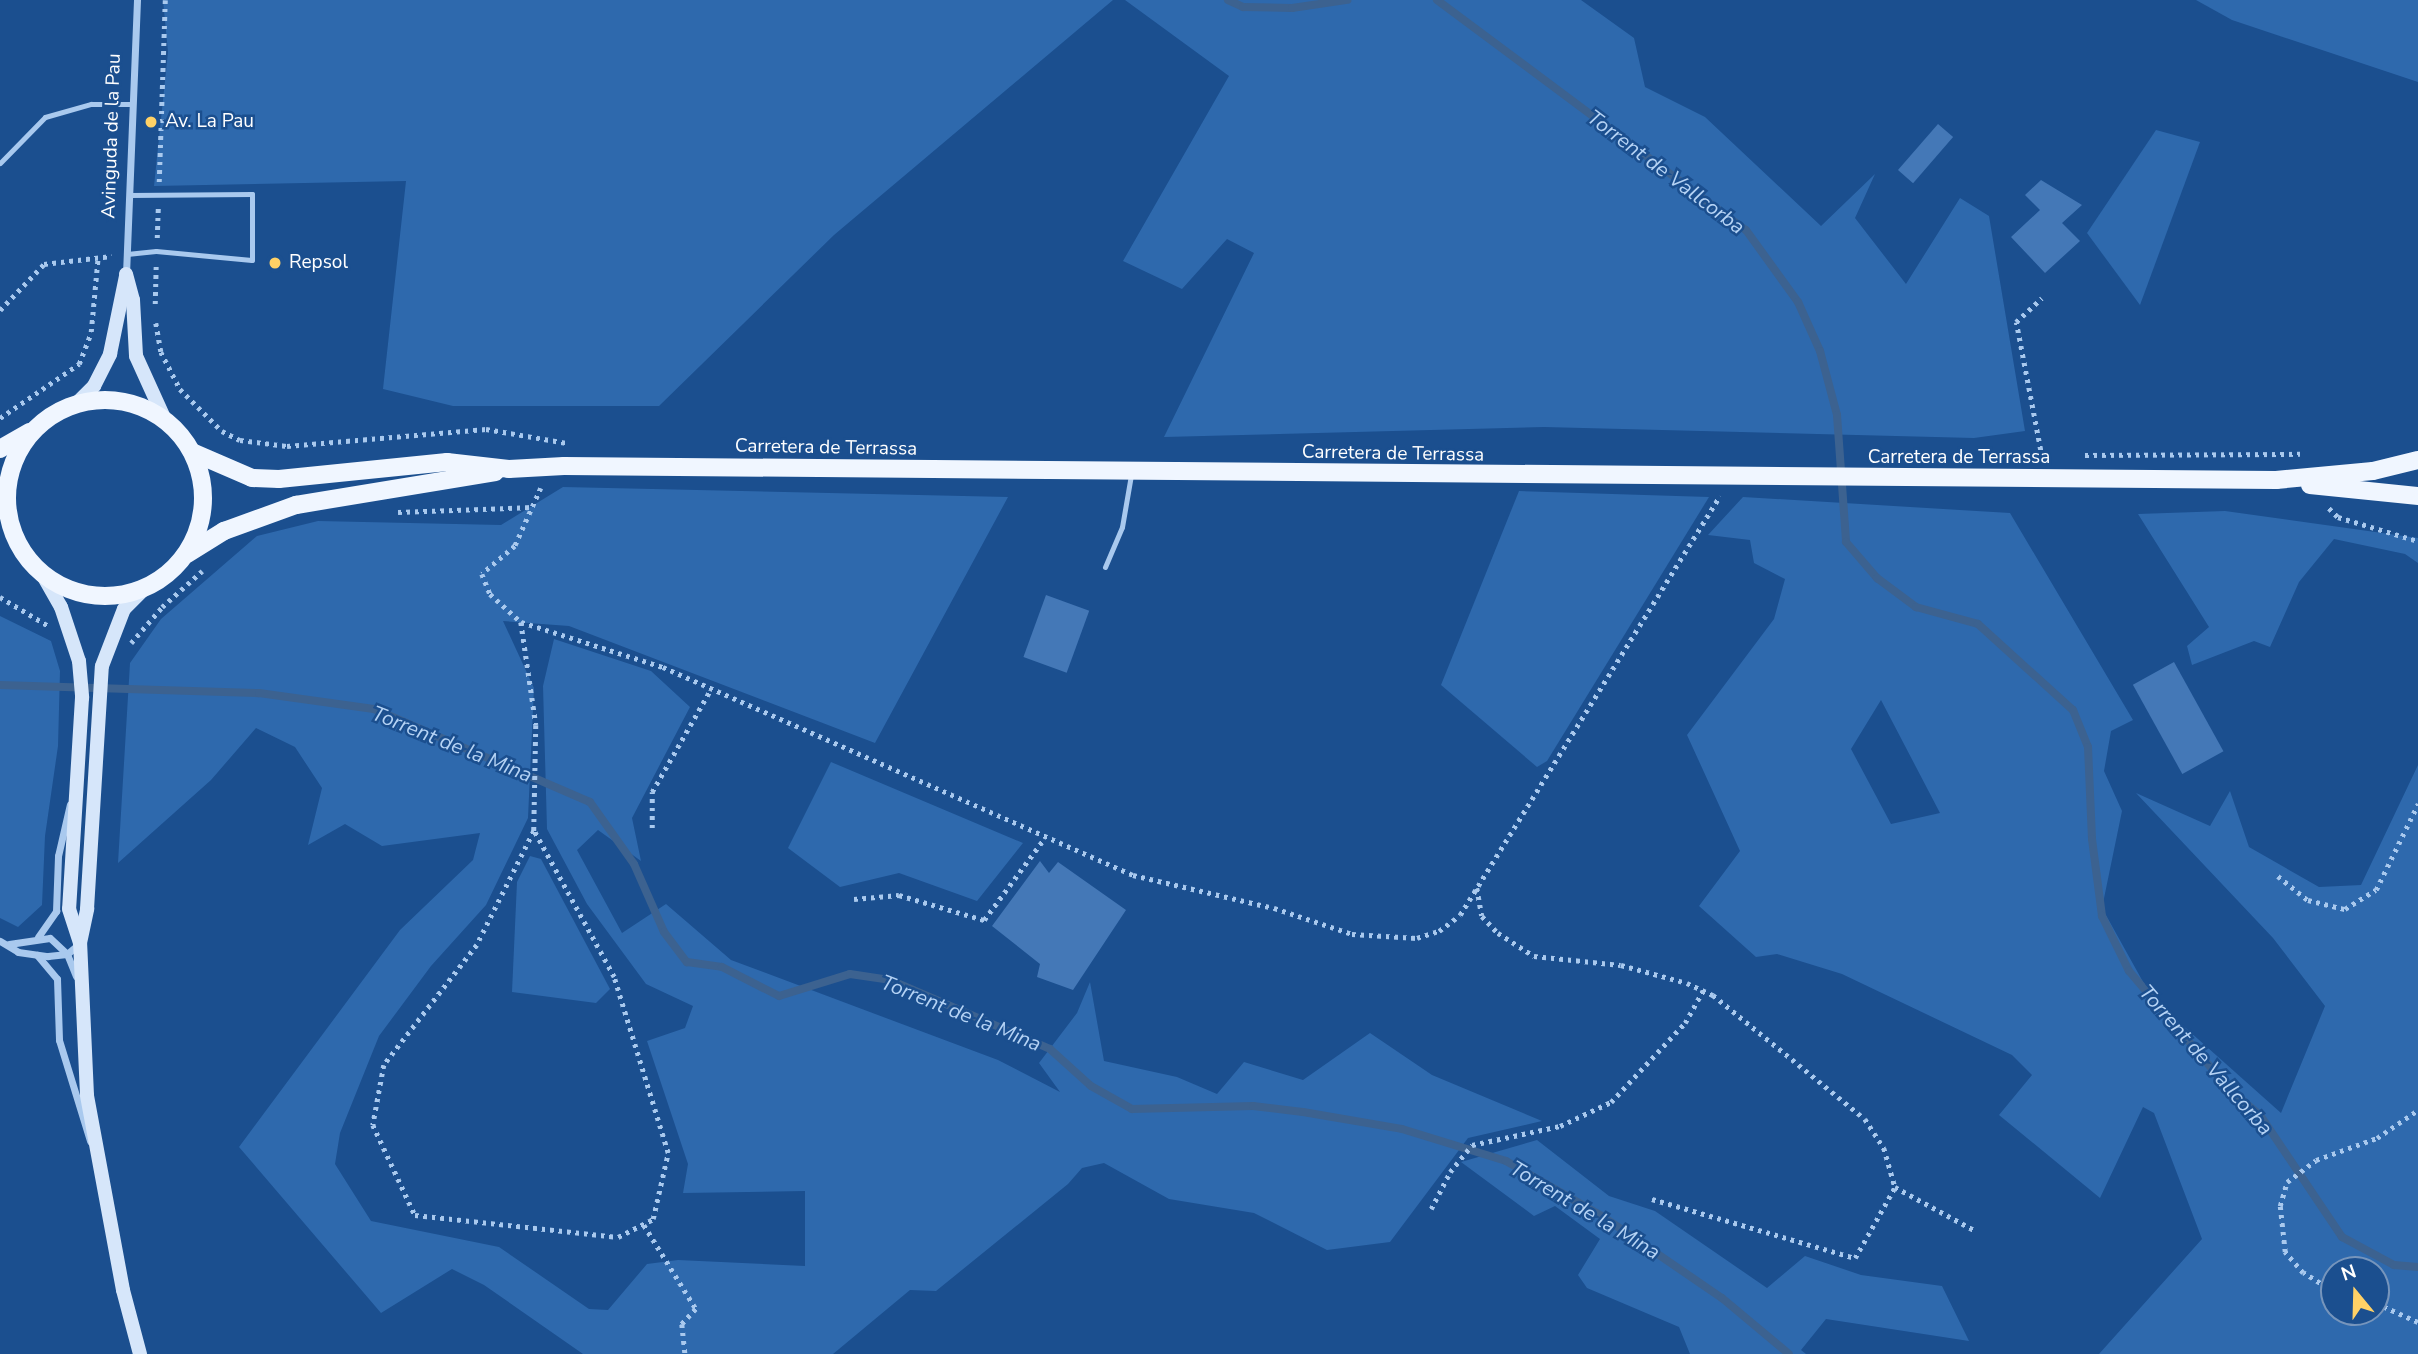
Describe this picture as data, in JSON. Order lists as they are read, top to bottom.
{
  "streets": {
    "main road": ["Carretera de Terrassa"],
    "street": ["Avinguda de la Pau"]
  },
  "crossings": [
    ["Avinguda de la Pau", "Carretera de Terrassa"]
  ],
  "water": ["Torrent de Vallcorba", "Torrent de la Mina"],
  "places": ["Av. La Pau", "Repsol"],
  "north": "top"
}
